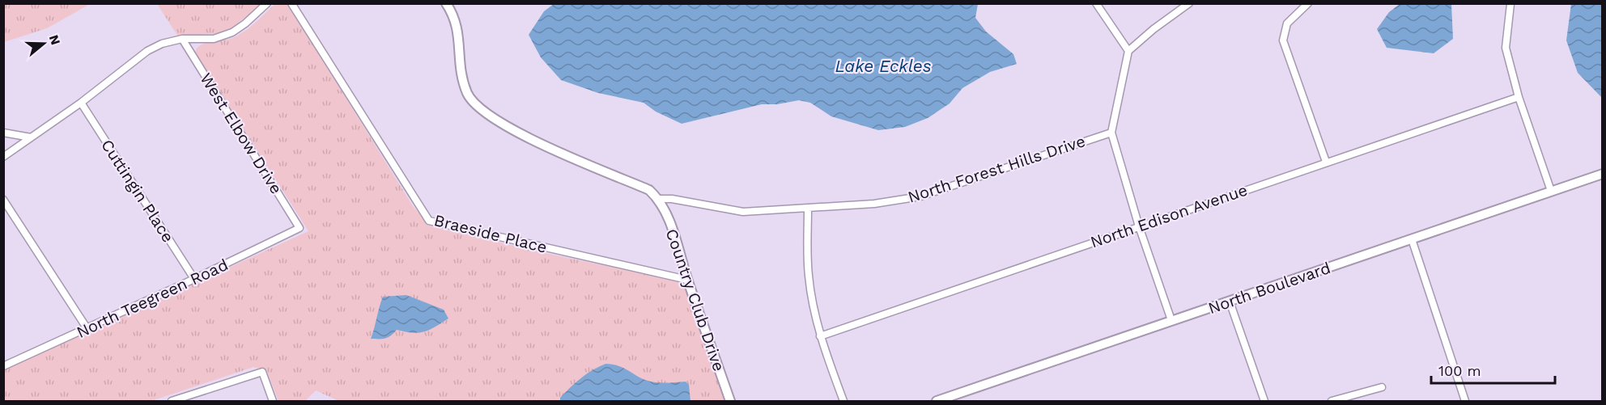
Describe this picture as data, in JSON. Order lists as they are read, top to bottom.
{
  "streets": {
    "street": [
      "West Elbow Drive",
      "North Forest Hills Drive",
      "Cuttingin Place",
      "North Edison Avenue",
      "Braeside Place",
      "North Boulevard",
      "North Teegreen Road",
      "Country Club Drive"
    ]
  },
  "crossings": [
    ["West Elbow Drive", "North Teegreen Road"],
    ["North Forest Hills Drive", "Country Club Drive"],
    ["Cuttingin Place", "North Teegreen Road"],
    ["Braeside Place", "Country Club Drive"]
  ],
  "water": ["Lake Eckles"],
  "scale_bar": "100 m",
  "north": "right"
}
